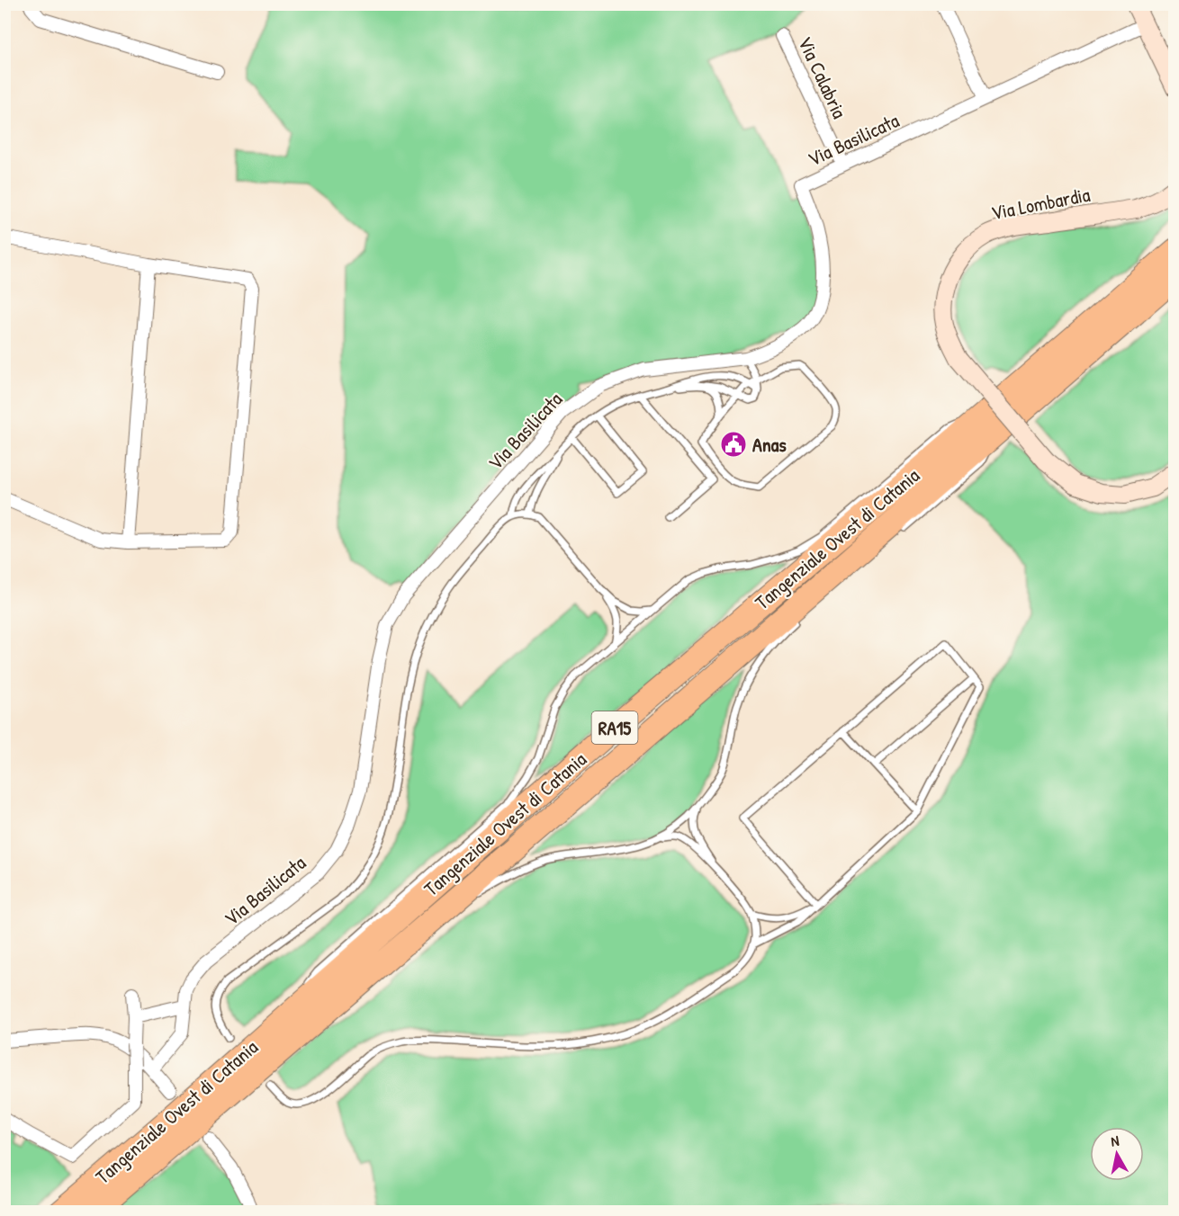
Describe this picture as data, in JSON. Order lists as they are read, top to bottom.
{
  "streets": {
    "highway": ["Tangenziale Ovest di Catania", "RA15"],
    "street": ["Via Calabria", "Via Basilicata", "Via Lombardia"]
  },
  "crossings": [
    ["Via Calabria", "Via Basilicata"]
  ],
  "places": {
    "public building": ["Anas"]
  },
  "north": "top"
}
